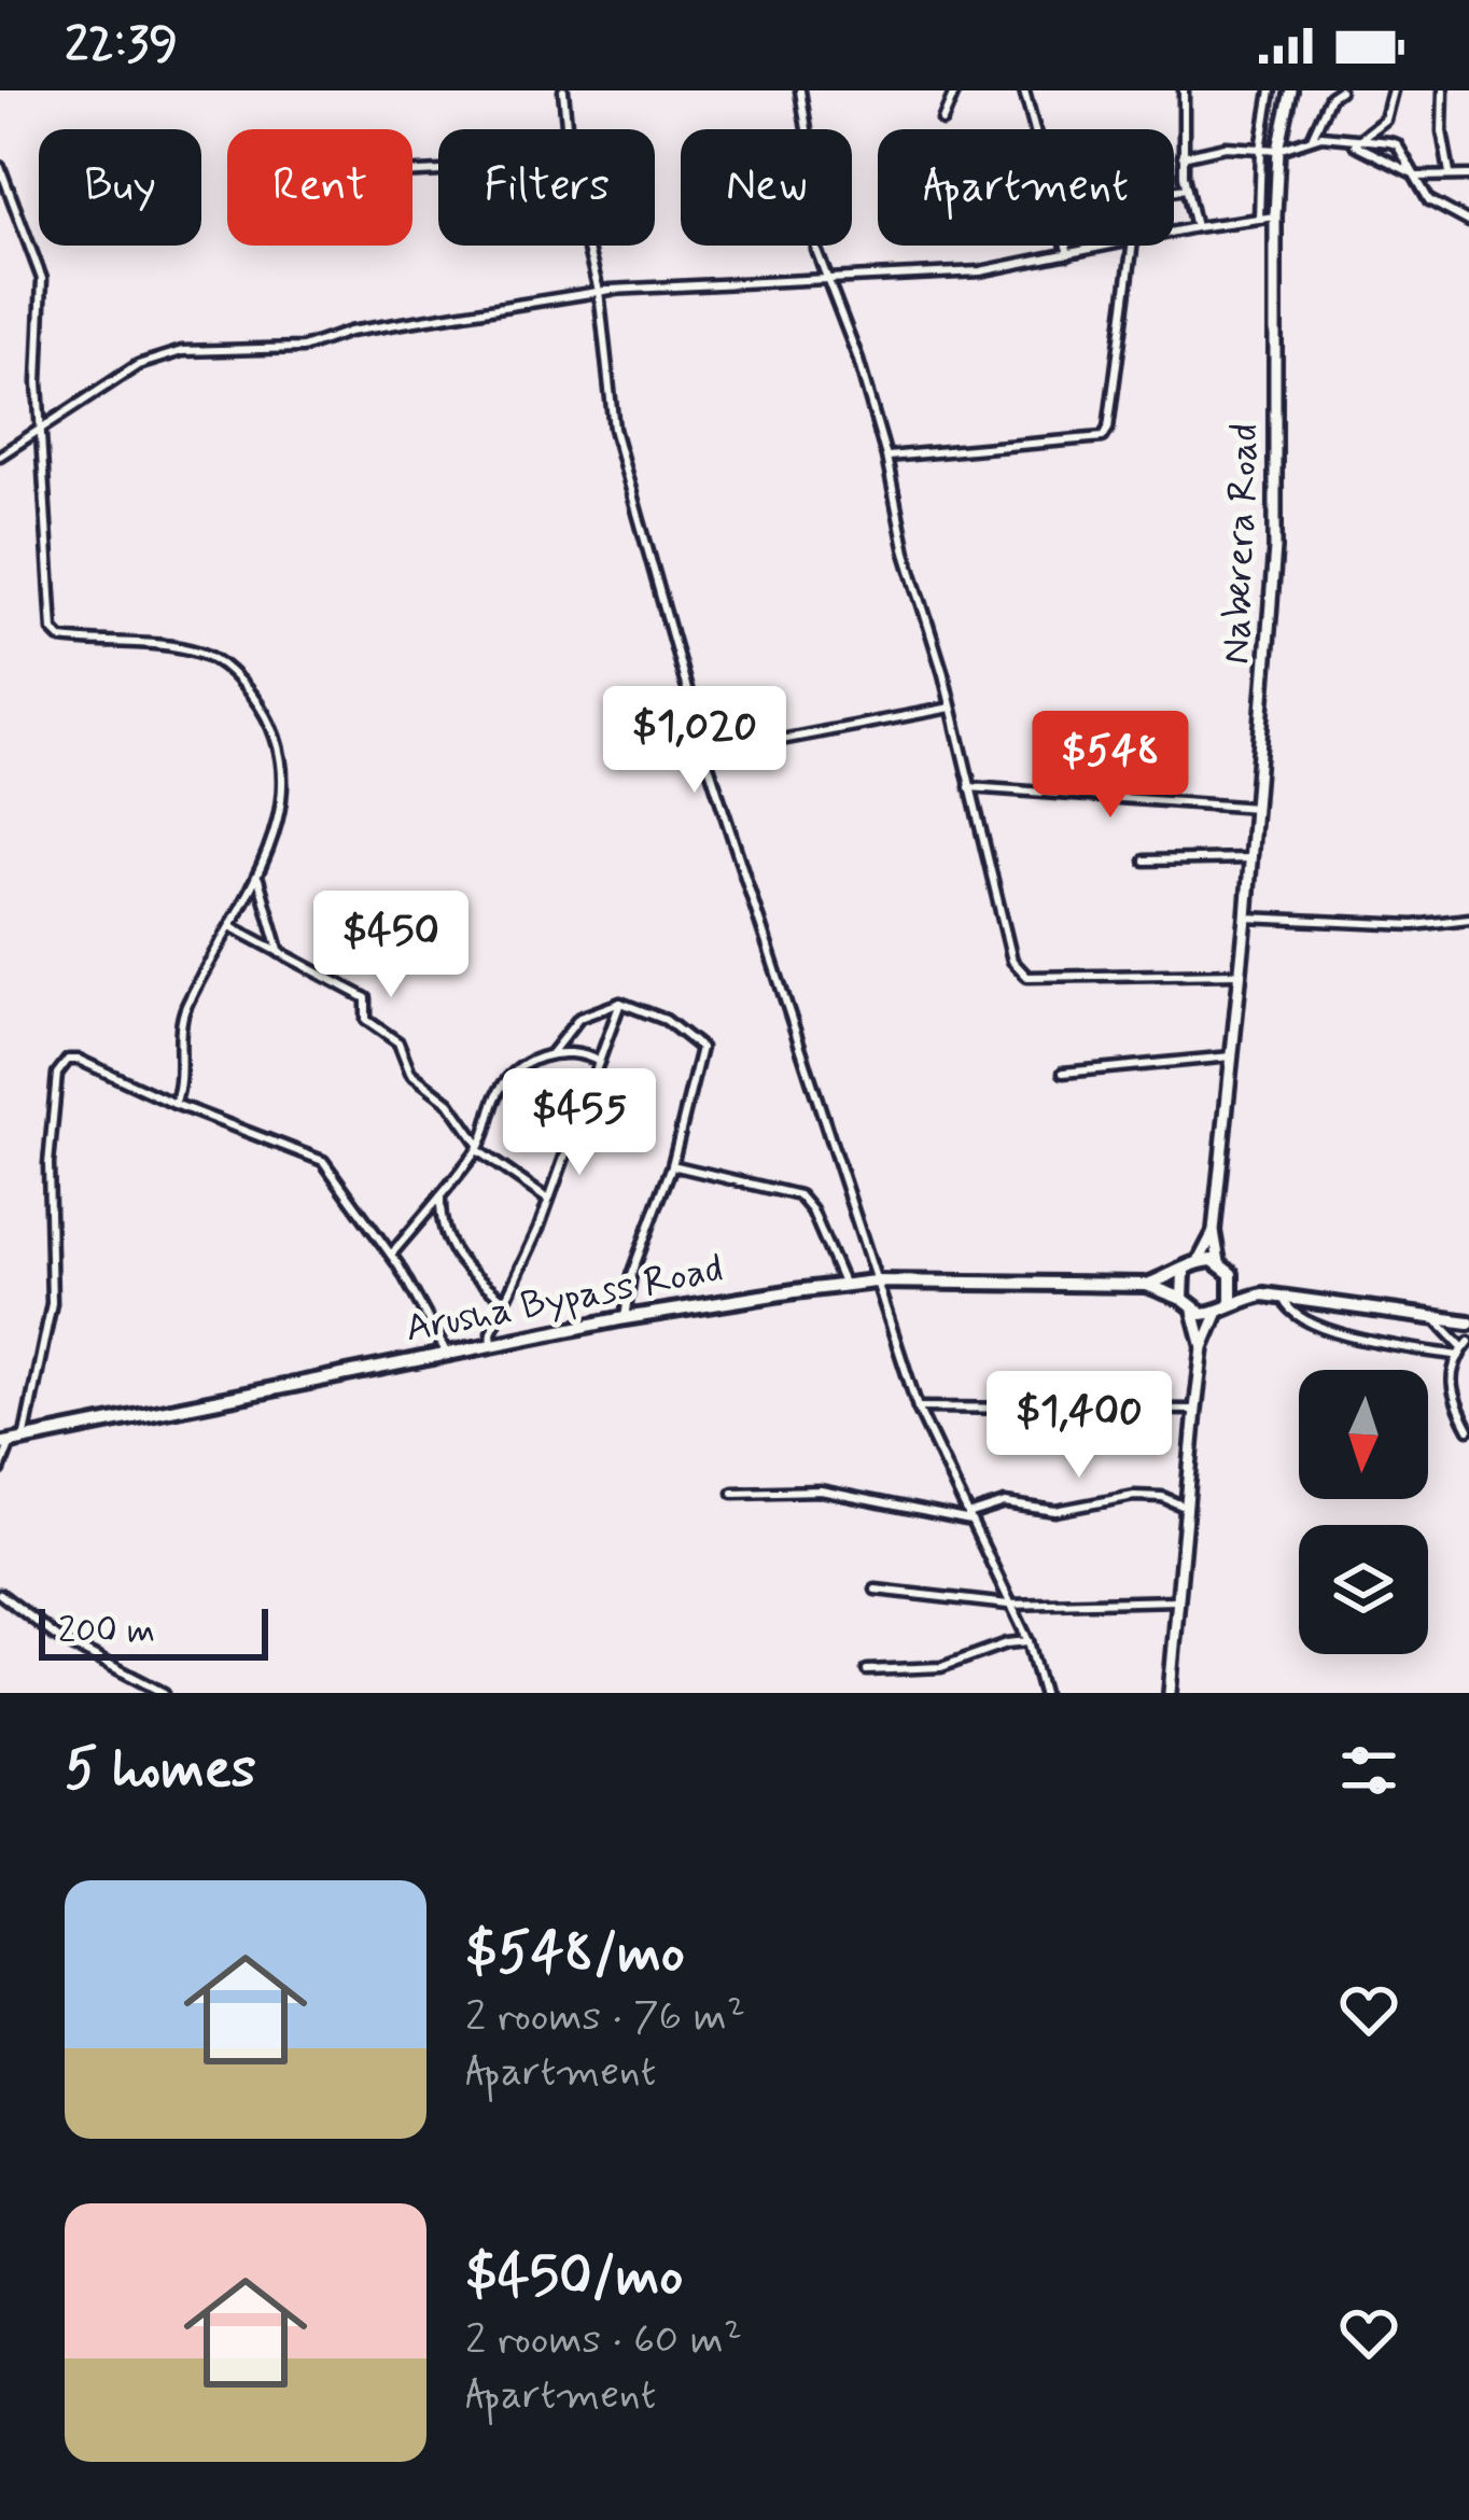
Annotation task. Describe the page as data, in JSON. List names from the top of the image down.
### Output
{
  "streets": {
    "main road": ["Arusha Bypass Road"],
    "street": ["Naberera Road"]
  },
  "crossings": [
    ["Naberera Road", "Arusha Bypass Road"]
  ],
  "scale_bar": "200 m",
  "north": "bottom",
  "page": {
    "status": "22:39",
    "chip": [
      "Buy",
      "Rent",
      "Filters",
      "New",
      "Apartment"
    ],
    "price": [
      "$1,020",
      "$548",
      "$450",
      "$455",
      "$1,400"
    ],
    "scale": "200 m",
    "heading": "5 homes",
    "list": [
      {
        "name": "$548/mo",
        "note": "2 rooms · 76 m² · Apartment"
      },
      {
        "name": "$450/mo",
        "note": "2 rooms · 60 m² · Apartment"
      }
    ]
  }
}
